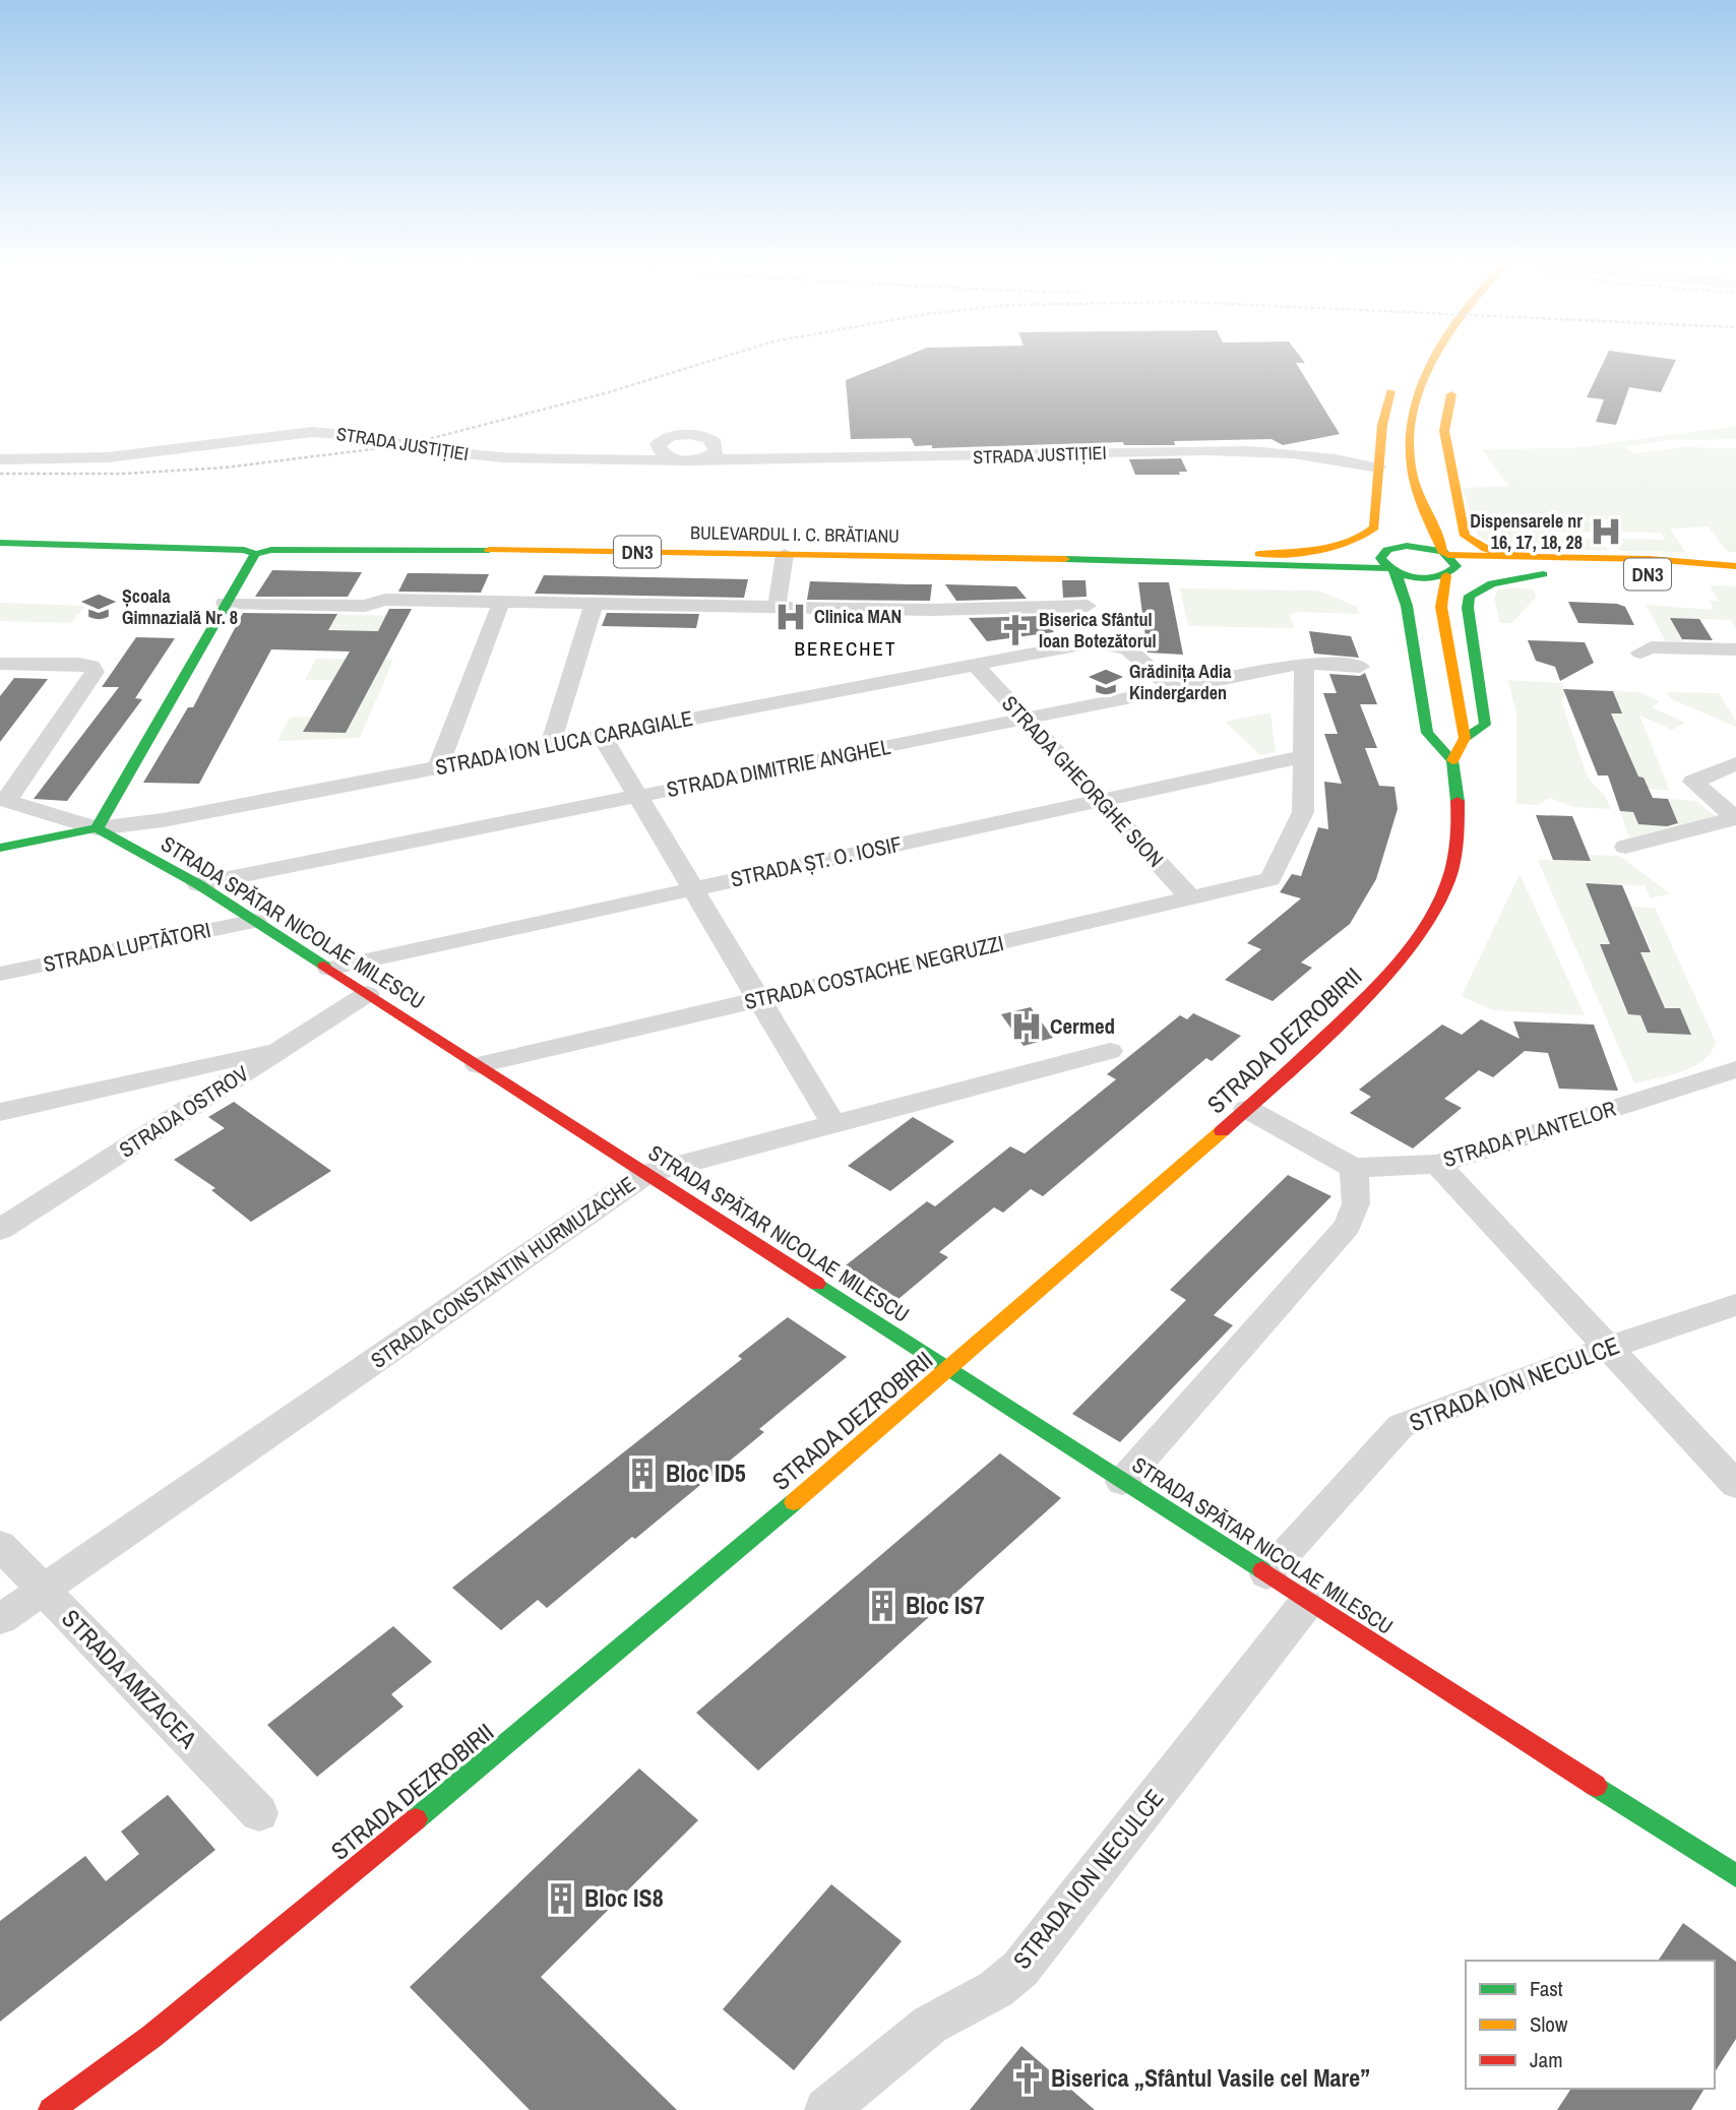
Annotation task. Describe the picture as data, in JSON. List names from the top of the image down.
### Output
{
  "streets": {
    "main road": [
      "BULEVARDUL I. C. BRĂTIANU",
      "DN3",
      "STRADA ION LUCA CARAGIALE",
      "STRADA SPĂTAR NICOLAE MILESCU",
      "STRADA DEZROBIRII"
    ],
    "street": [
      "STRADA JUSTIȚIEI",
      "STRADA DIMITRIE ANGHEL",
      "STRADA GHEORGHE SION",
      "STRADA ȘT. O. IOSIF",
      "STRADA LUPTĂTORI",
      "STRADA COSTACHE NEGRUZZI",
      "STRADA OSTROV",
      "STRADA PLANTELOR",
      "STRADA CONSTANTIN HURMUZACHE",
      "STRADA ION NECULCE",
      "STRADA AMZACEA"
    ]
  },
  "crossings": [
    ["BULEVARDUL I. C. BRĂTIANU", "DN3"],
    ["STRADA ION LUCA CARAGIALE", "STRADA DIMITRIE ANGHEL"],
    ["STRADA ION LUCA CARAGIALE", "STRADA GHEORGHE SION"],
    ["STRADA ION LUCA CARAGIALE", "STRADA SPĂTAR NICOLAE MILESCU"],
    ["STRADA DIMITRIE ANGHEL", "STRADA GHEORGHE SION"],
    ["STRADA DIMITRIE ANGHEL", "STRADA SPĂTAR NICOLAE MILESCU"],
    ["STRADA GHEORGHE SION", "STRADA ȘT. O. IOSIF"],
    ["STRADA GHEORGHE SION", "STRADA COSTACHE NEGRUZZI"],
    ["STRADA ȘT. O. IOSIF", "STRADA SPĂTAR NICOLAE MILESCU"],
    ["STRADA ȘT. O. IOSIF", "STRADA COSTACHE NEGRUZZI"],
    ["STRADA SPĂTAR NICOLAE MILESCU", "STRADA LUPTĂTORI"],
    ["STRADA SPĂTAR NICOLAE MILESCU", "STRADA COSTACHE NEGRUZZI"],
    ["STRADA SPĂTAR NICOLAE MILESCU", "STRADA DEZROBIRII"],
    ["STRADA SPĂTAR NICOLAE MILESCU", "STRADA OSTROV"],
    ["STRADA SPĂTAR NICOLAE MILESCU", "STRADA CONSTANTIN HURMUZACHE"],
    ["STRADA SPĂTAR NICOLAE MILESCU", "STRADA ION NECULCE"],
    ["STRADA CONSTANTIN HURMUZACHE", "STRADA AMZACEA"]
  ],
  "districts": ["BERECHET"],
  "places": {
    "hospital": ["Dispensarele nr 16, 17, 18, 28", "Clinica MAN", "Cermed"],
    "school or university": ["Școala Gimnazială Nr. 8", "Grădinița Adia Kindergarden"],
    "church": ["Biserica Sfântul Ioan Botezătorul", "Biserica „Sfântul Vasile cel Mare”"],
    "building": ["Bloc ID5", "Bloc IS7", "Bloc IS8"]
  },
  "legend": ["Fast", "Slow", "Jam"]
}
